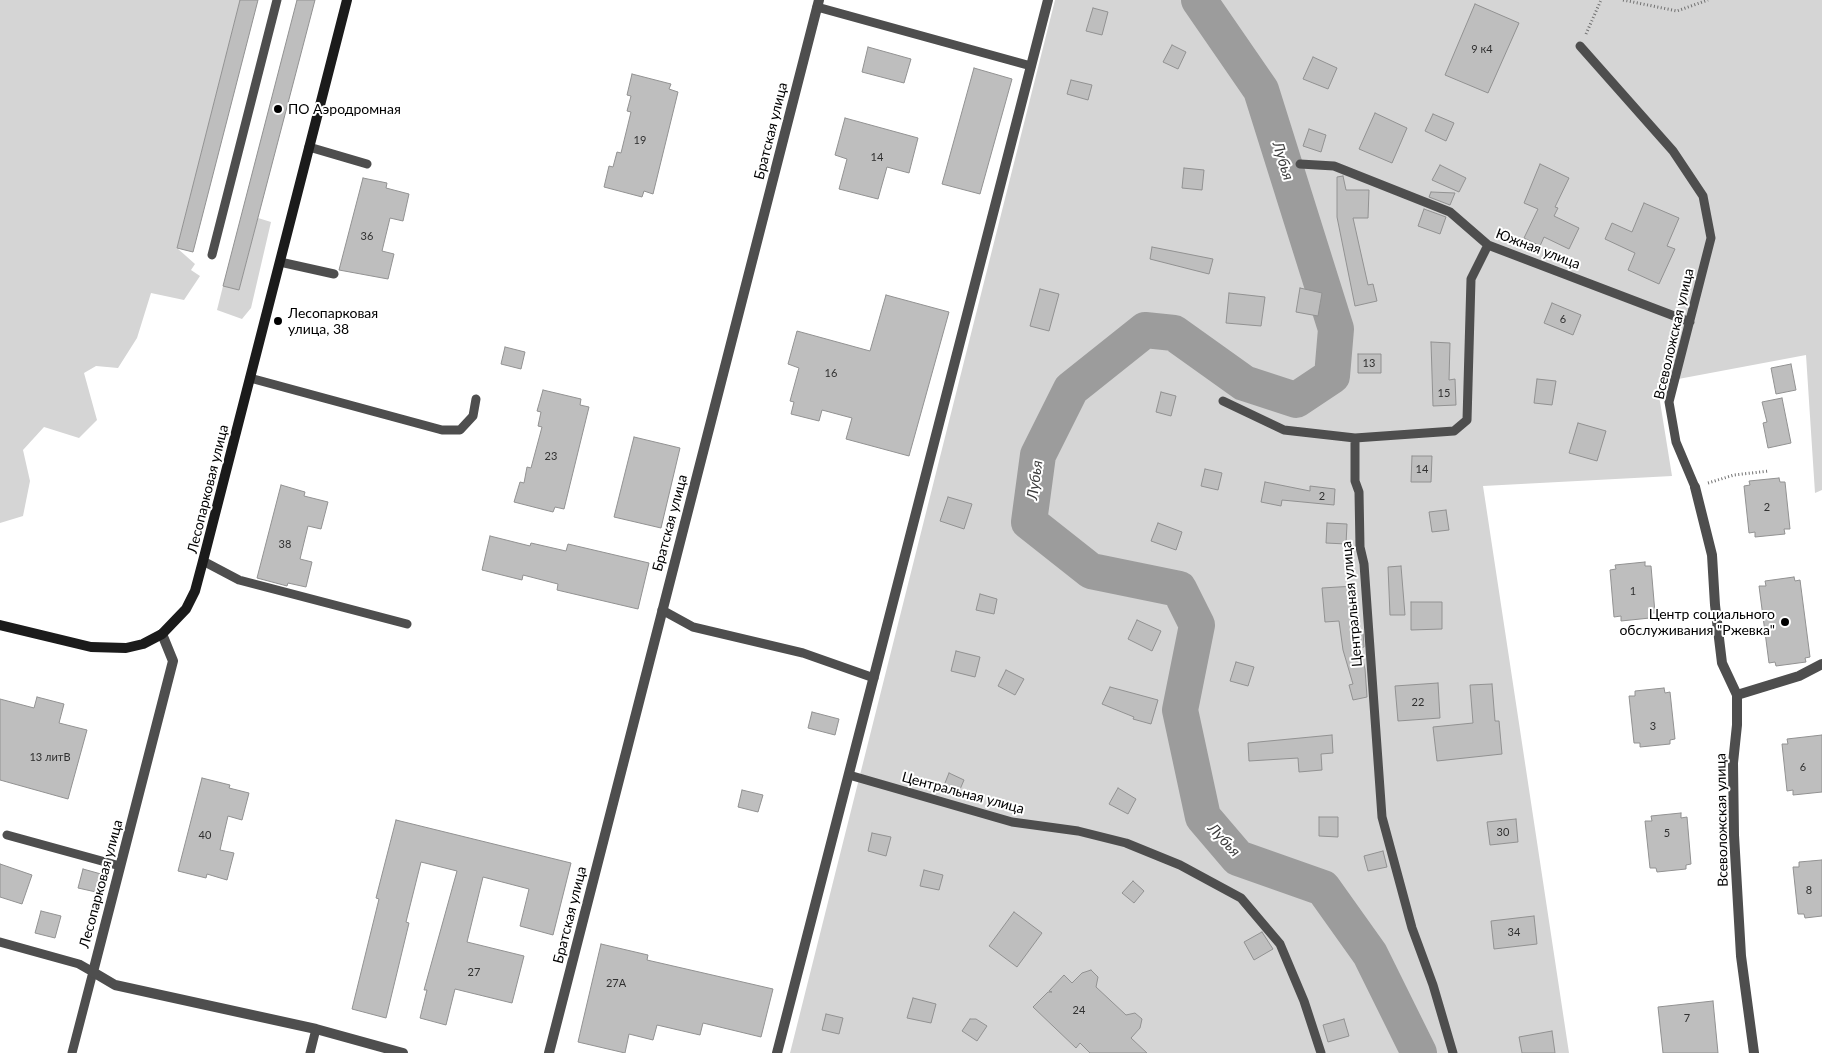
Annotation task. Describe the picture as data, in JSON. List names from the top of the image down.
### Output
{
  "streets": {
    "street": ["Братская улица", "Всеволожская улица", "Лесопарковая улица"],
    "lane": ["Южная улица", "Центральная улица"]
  },
  "crossings": [
    ["Южная улица", "Всеволожская улица"]
  ],
  "water": ["Лубья"],
  "places": ["ПО Аэродромная", "Лесопарковая улица, 38", "Центр социального обслуживания \"Ржевка\""],
  "house_numbers": [
    "9 к4",
    "19",
    "14",
    "36",
    "6",
    "13",
    "16",
    "15",
    "23",
    "14",
    "2",
    "2",
    "38",
    "1",
    "22",
    "3",
    "13 литВ",
    "6",
    "30",
    "5",
    "40",
    "8",
    "34",
    "27",
    "27А",
    "24",
    "7"
  ]
}
